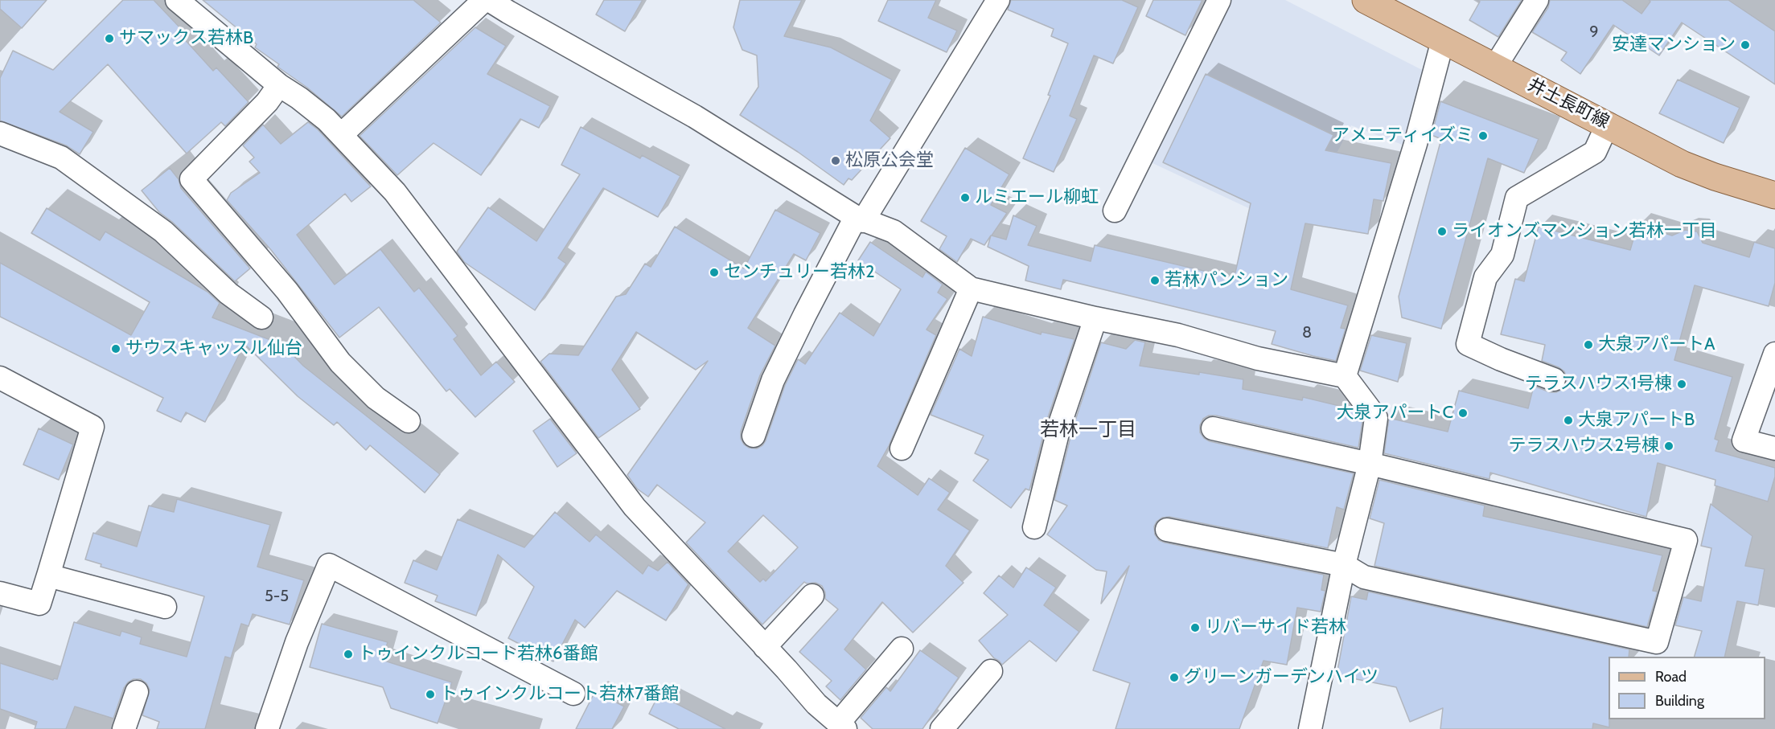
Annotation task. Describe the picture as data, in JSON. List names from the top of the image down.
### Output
{
  "streets": {
    "main road": ["井土長町線"]
  },
  "districts": ["若林一丁目"],
  "places": [
    "サマックス若林B",
    "安達マンション",
    "アメニティイズミ",
    "松原公会堂",
    "ルミエール柳虹",
    "ライオンズマンション若林一丁目",
    "センチュリー若林2",
    "若林パンション",
    "大泉アパートA",
    "サウスキャッスル仙台",
    "テラスハウス1号棟",
    "大泉アパートC",
    "大泉アパートB",
    "テラスハウス2号棟",
    "リバーサイド若林",
    "トゥインクルコート若林6番館",
    "グリーンガーデンハイツ",
    "トゥインクルコート若林7番館"
  ],
  "house_numbers": ["9", "8", "5-5"],
  "legend": ["Road", "Building"]
}
